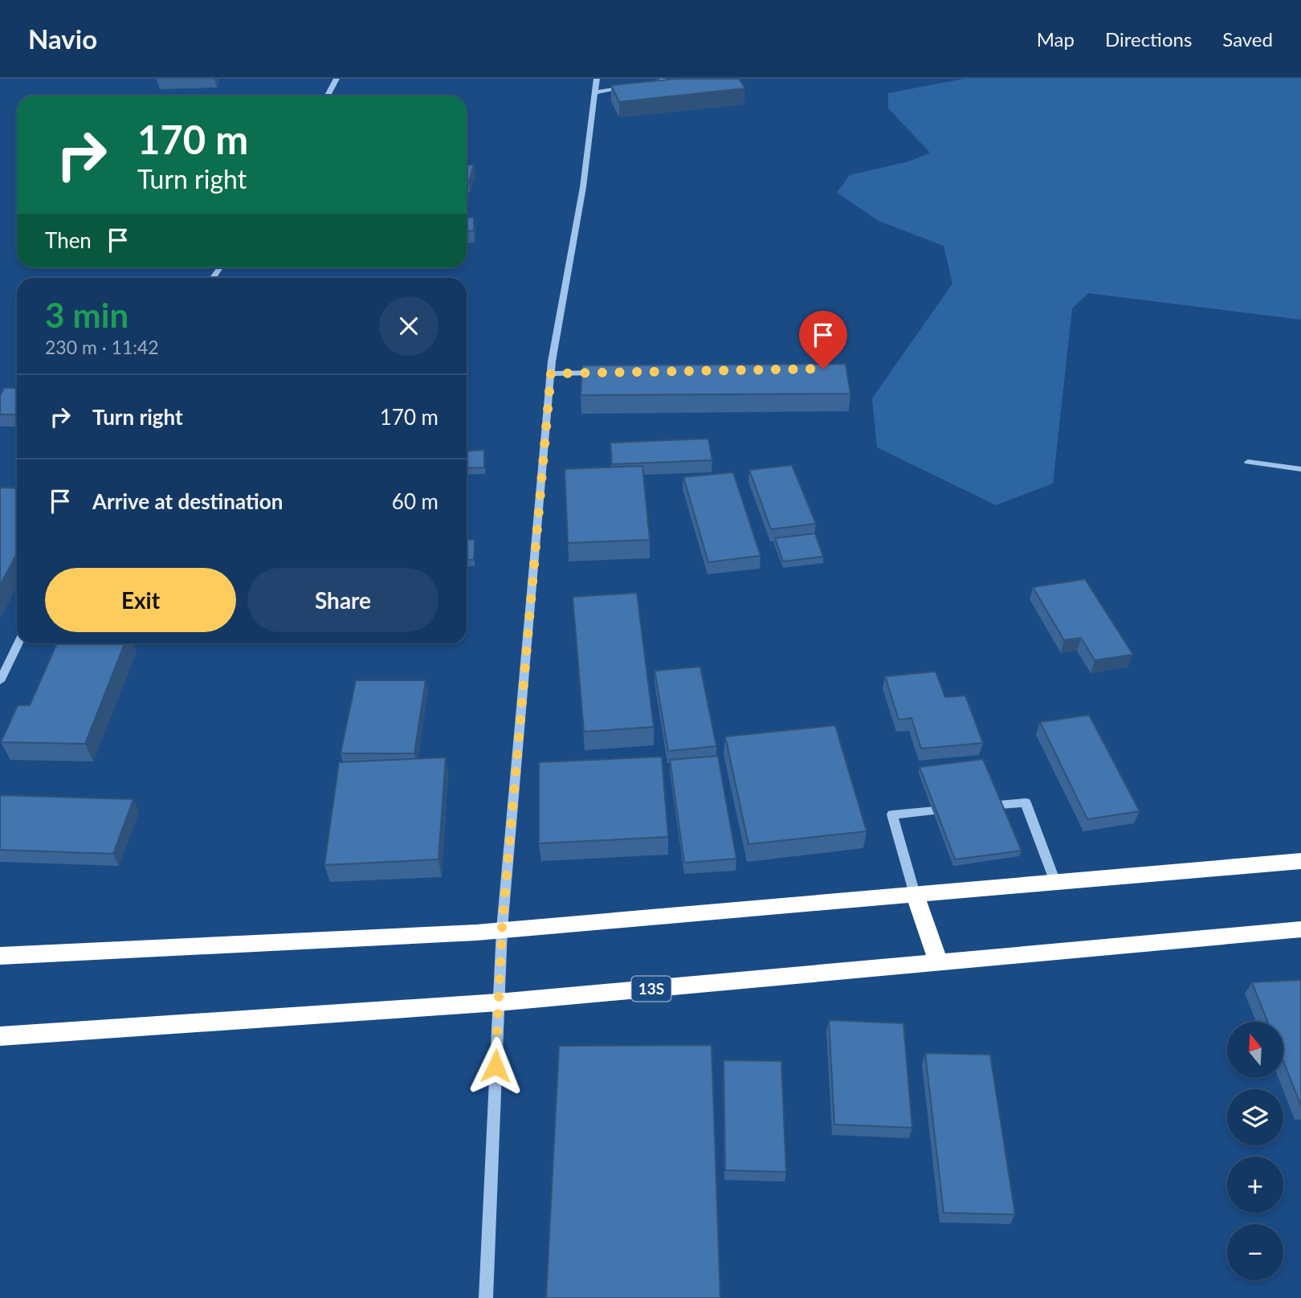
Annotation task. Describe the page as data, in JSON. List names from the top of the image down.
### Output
{
  "streets": {
    "highway": ["13S"]
  },
  "north": "top",
  "page": {
    "header": "Navio",
    "nav": ["Map", "Directions", "Saved"],
    "turn": ["170 m", "Turn right"],
    "then": "Then",
    "heading": ["3 min", "230 m · 11:42"],
    "list": [
      {
        "name": "Turn right",
        "value": "170 m"
      },
      {
        "name": "Arrive at destination",
        "value": "60 m"
      }
    ],
    "buttons": ["Exit", "Share"],
    "map_buttons": ["+", "−"]
  }
}
